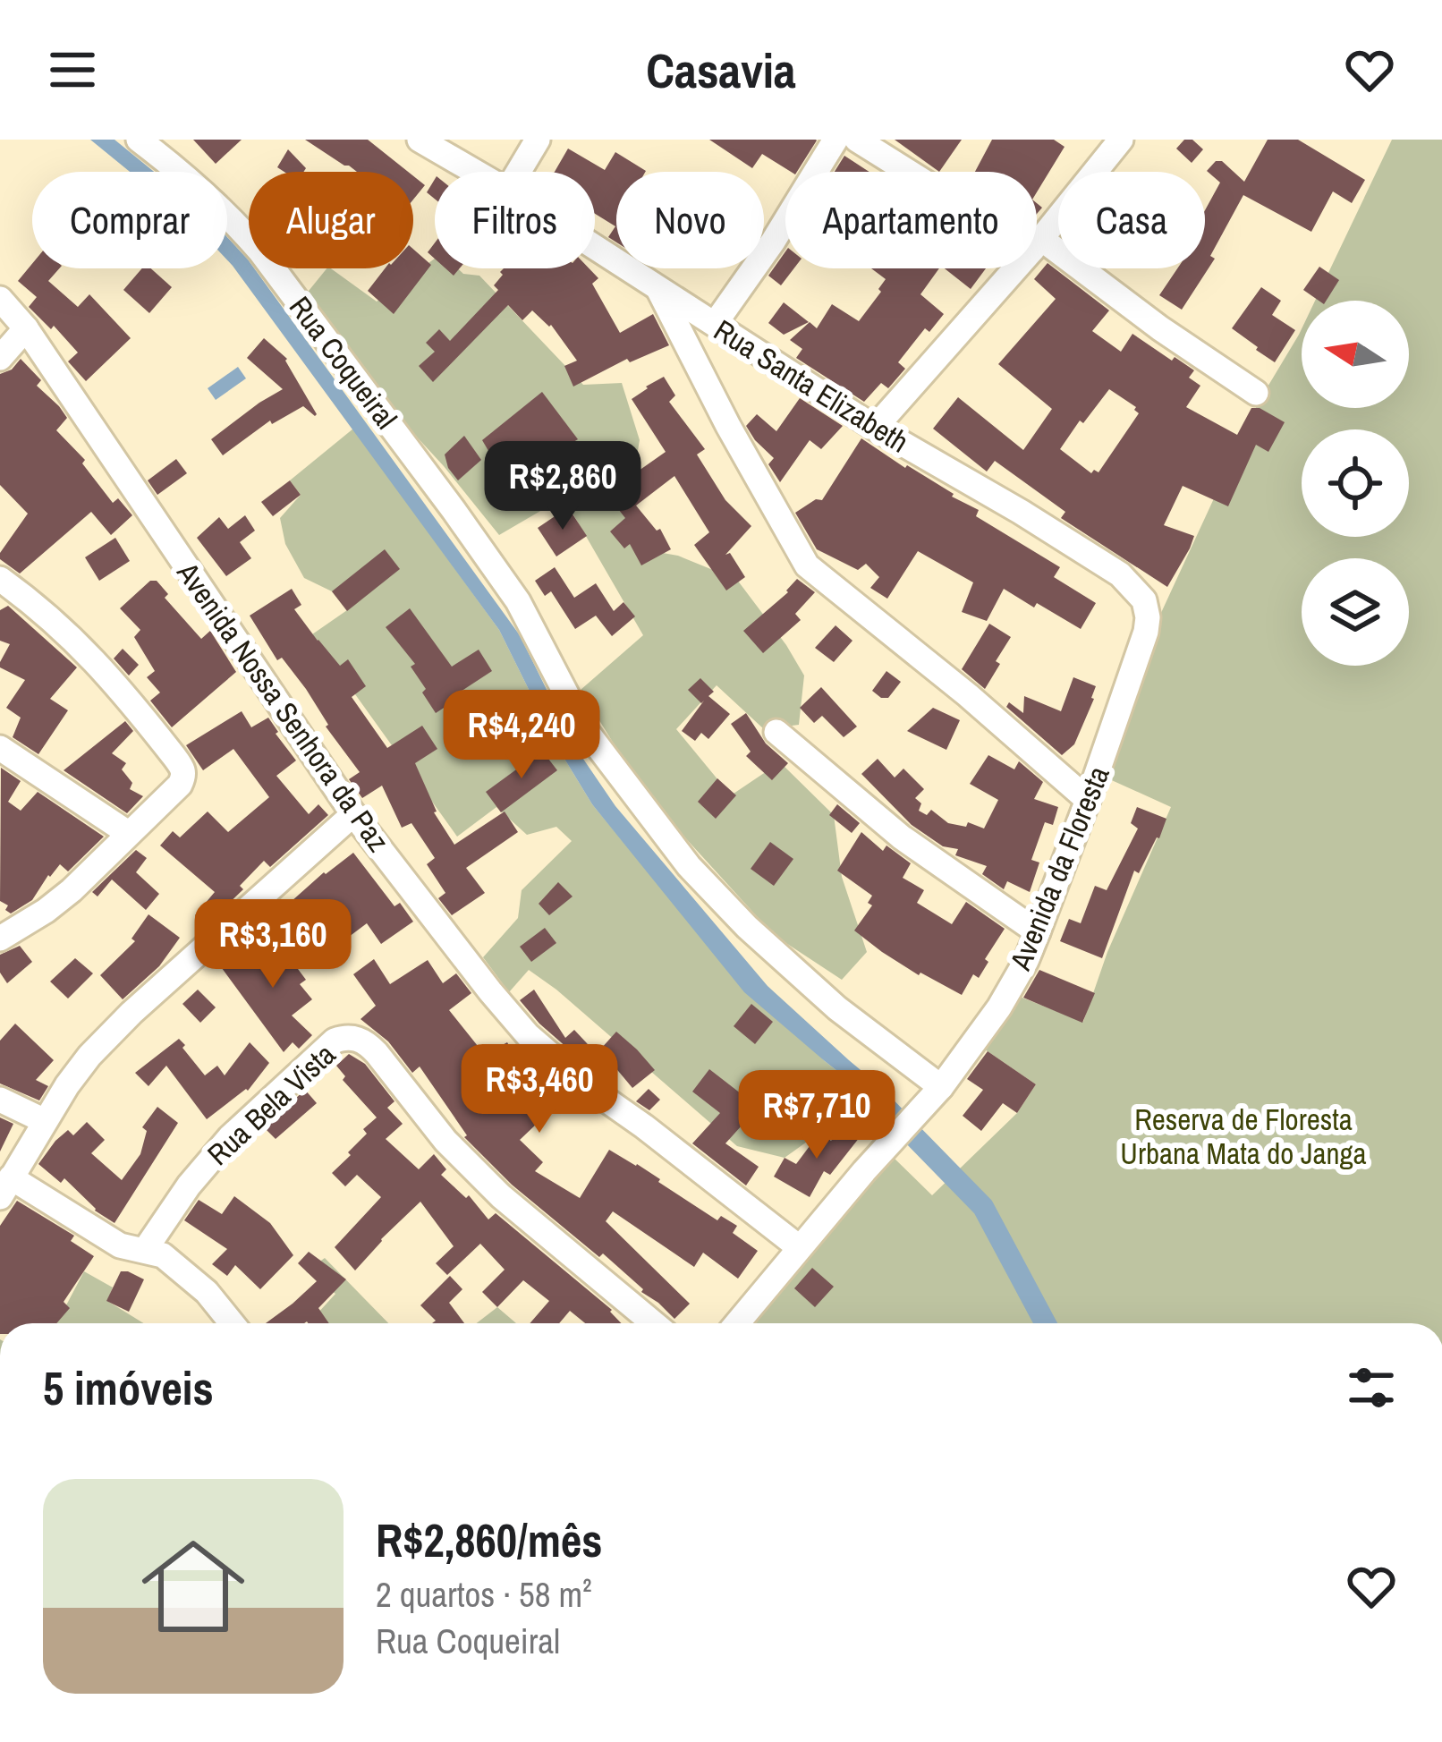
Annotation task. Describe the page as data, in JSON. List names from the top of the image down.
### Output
{
  "streets": {
    "street": [
      "Rua Coqueiral",
      "Rua Santa Elizabeth",
      "Avenida Nossa Senhora da Paz",
      "Avenida da Floresta",
      "Rua Bela Vista"
    ]
  },
  "crossings": [
    ["Rua Coqueiral", "Avenida da Floresta"],
    ["Rua Santa Elizabeth", "Avenida da Floresta"],
    ["Avenida Nossa Senhora da Paz", "Avenida da Floresta"]
  ],
  "parks": ["Reserva de Floresta Urbana Mata do Janga"],
  "north": "left",
  "page": {
    "header": "Casavia",
    "chip": [
      "Comprar",
      "Alugar",
      "Filtros",
      "Novo",
      "Apartamento",
      "Casa"
    ],
    "price": [
      "R$2,860",
      "R$4,240",
      "R$3,160",
      "R$3,460",
      "R$7,710"
    ],
    "heading": "5 imóveis",
    "list": [
      {
        "name": "R$2,860/mês",
        "note": "2 quartos · 58 m² · Rua Coqueiral"
      }
    ]
  }
}
